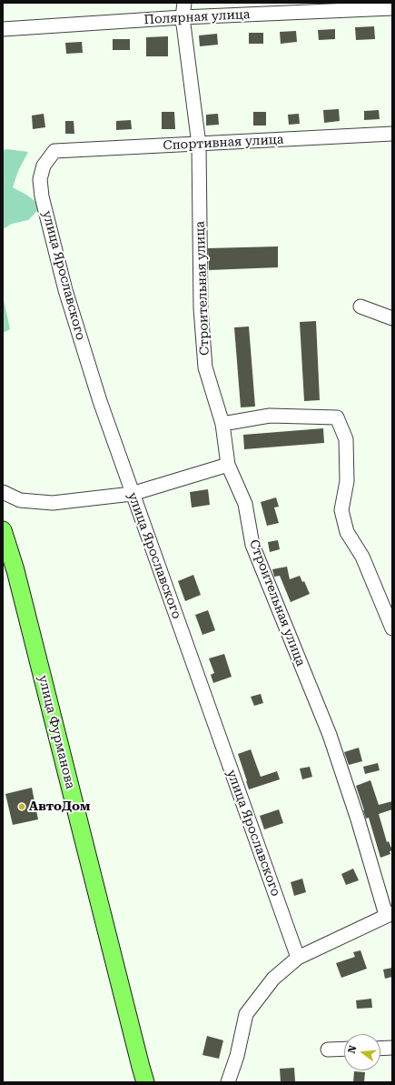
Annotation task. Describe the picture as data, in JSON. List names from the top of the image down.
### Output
{
  "streets": {
    "main road": ["улица Фурманова"],
    "street": [
      "Полярная улица",
      "Спортивная улица",
      "улица Ярославского",
      "Строительная улица"
    ]
  },
  "crossings": [
    ["Полярная улица", "Строительная улица"],
    ["Спортивная улица", "улица Ярославского"],
    ["Спортивная улица", "Строительная улица"]
  ],
  "places": ["АвтоДом"],
  "north": "left"
}
